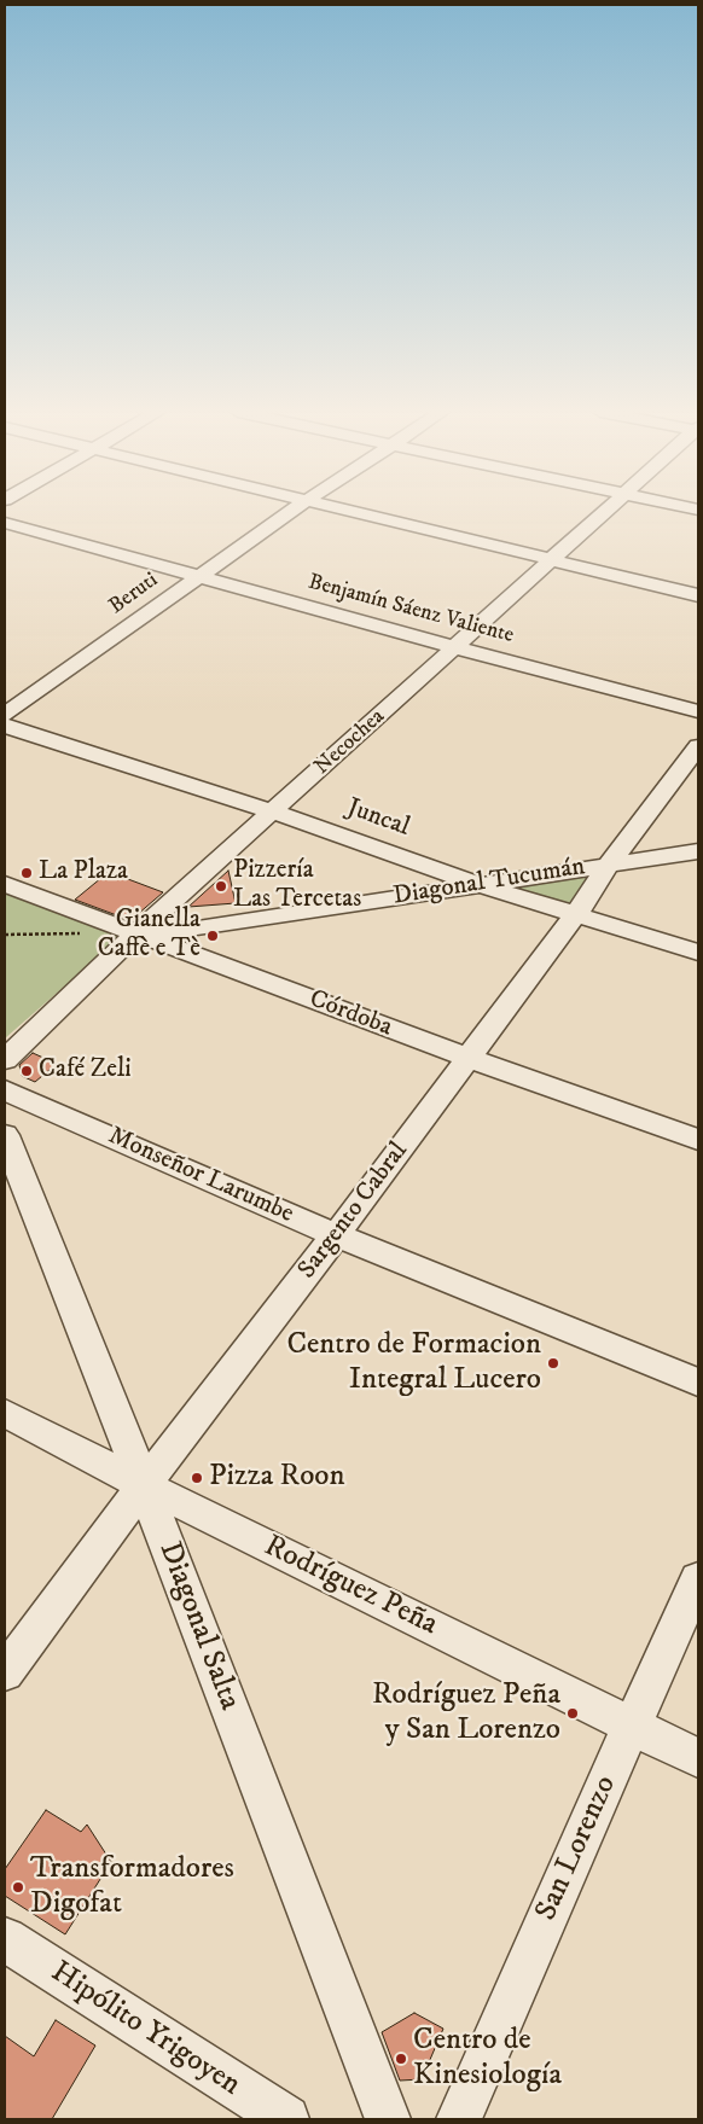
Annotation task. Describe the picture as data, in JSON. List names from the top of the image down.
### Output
{
  "streets": {
    "street": [
      "Beruti",
      "Benjamín Sáenz Valiente",
      "Necochea",
      "Juncal",
      "Diagonal Tucumán",
      "Córdoba",
      "Monseñor Larumbe",
      "Sargento Cabral",
      "Rodríguez Peña",
      "Diagonal Salta",
      "San Lorenzo",
      "Hipólito Yrigoyen"
    ]
  },
  "crossings": [
    ["Beruti", "Benjamín Sáenz Valiente"],
    ["Benjamín Sáenz Valiente", "Necochea"],
    ["Necochea", "Juncal"],
    ["Necochea", "Diagonal Tucumán"],
    ["Necochea", "Córdoba"],
    ["Juncal", "Diagonal Tucumán"],
    ["Juncal", "Sargento Cabral"],
    ["Diagonal Tucumán", "Córdoba"],
    ["Diagonal Tucumán", "Sargento Cabral"],
    ["Córdoba", "Sargento Cabral"],
    ["Monseñor Larumbe", "Sargento Cabral"],
    ["Sargento Cabral", "Rodríguez Peña"],
    ["Sargento Cabral", "Diagonal Salta"],
    ["Rodríguez Peña", "Diagonal Salta"],
    ["Rodríguez Peña", "San Lorenzo"]
  ],
  "places": [
    "La Plaza",
    "Pizzería Las Tercetas",
    "Gianella Caffè e Tè",
    "Café Zeli",
    "Centro de Formacion Integral Lucero",
    "Pizza Roon",
    "Rodríguez Peña y San Lorenzo",
    "Transformadores Digofat",
    "Centro de Kinesiología"
  ]
}
